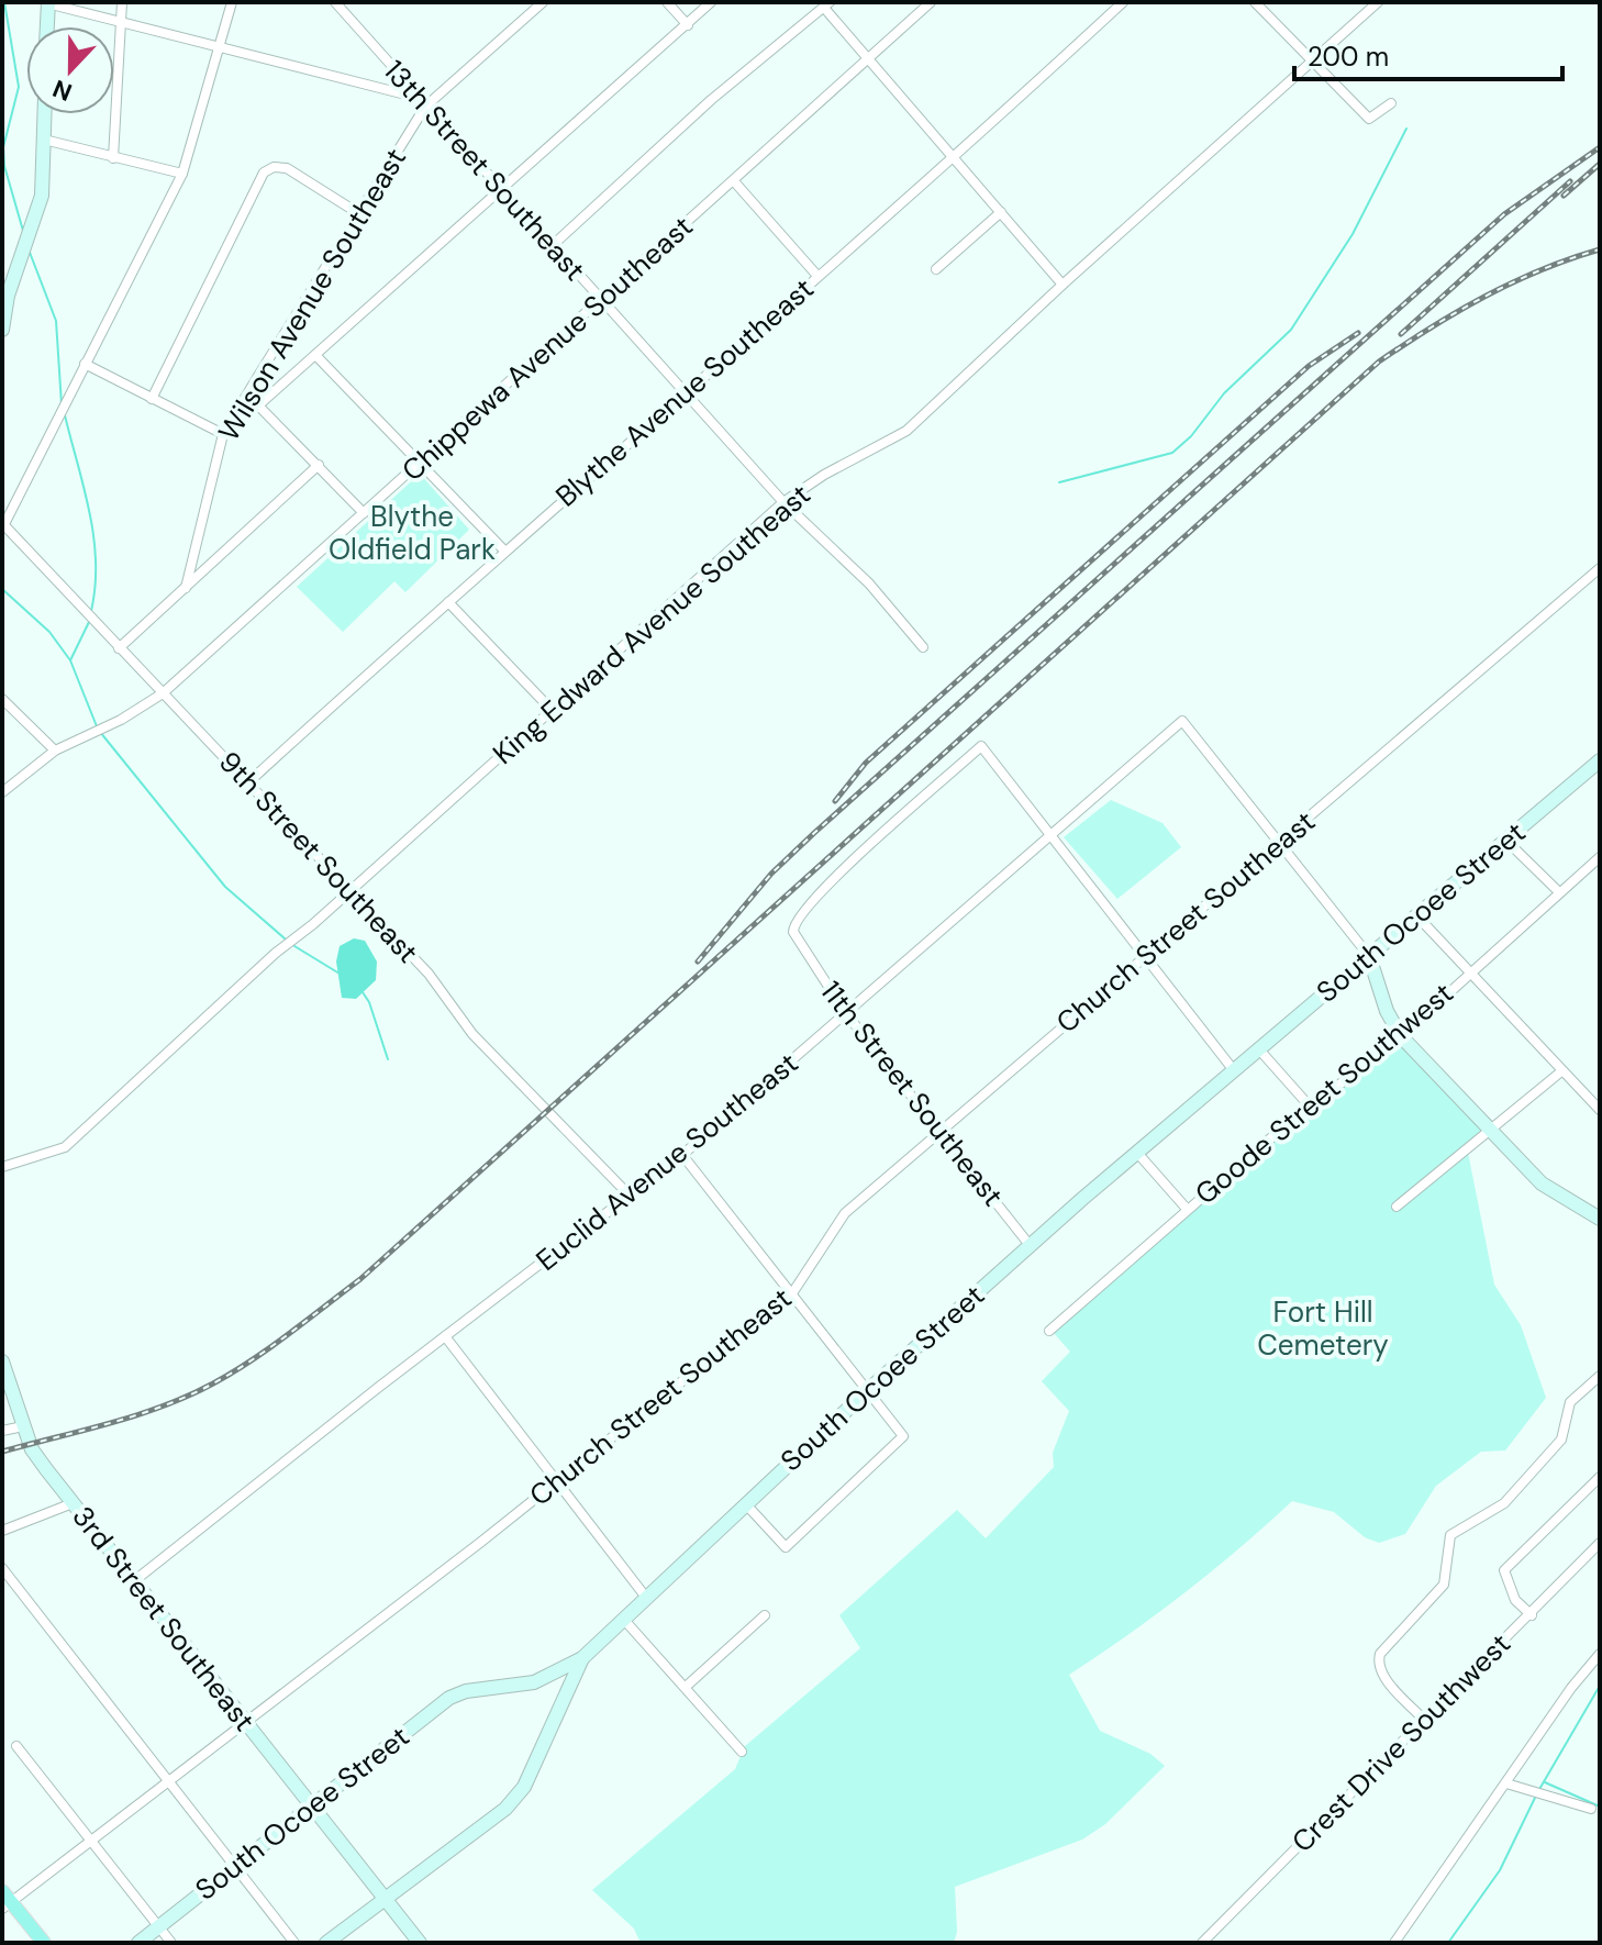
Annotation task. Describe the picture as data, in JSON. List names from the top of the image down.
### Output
{
  "streets": {
    "street": [
      "13th Street Southeast",
      "Wilson Avenue Southeast",
      "Chippewa Avenue Southeast",
      "Blythe Avenue Southeast",
      "King Edward Avenue Southeast",
      "9th Street Southeast",
      "South Ocoee Street",
      "Church Street Southeast",
      "11th Street Southeast",
      "Goode Street Southwest",
      "Euclid Avenue Southeast",
      "3rd Street Southeast",
      "Crest Drive Southwest"
    ]
  },
  "crossings": [
    ["13th Street Southeast", "Wilson Avenue Southeast"],
    ["13th Street Southeast", "Chippewa Avenue Southeast"],
    ["13th Street Southeast", "Blythe Avenue Southeast"],
    ["13th Street Southeast", "King Edward Avenue Southeast"],
    ["Chippewa Avenue Southeast", "9th Street Southeast"],
    ["Blythe Avenue Southeast", "9th Street Southeast"],
    ["King Edward Avenue Southeast", "9th Street Southeast"],
    ["9th Street Southeast", "Euclid Avenue Southeast"],
    ["South Ocoee Street", "11th Street Southeast"],
    ["South Ocoee Street", "3rd Street Southeast"],
    ["Church Street Southeast", "11th Street Southeast"],
    ["Church Street Southeast", "Euclid Avenue Southeast"],
    ["Church Street Southeast", "3rd Street Southeast"],
    ["11th Street Southeast", "Euclid Avenue Southeast"],
    ["Euclid Avenue Southeast", "3rd Street Southeast"]
  ],
  "parks": ["Blythe Oldfield Park", "Fort Hill Cemetery"],
  "scale_bar": "200 m",
  "north": "bottom"
}
